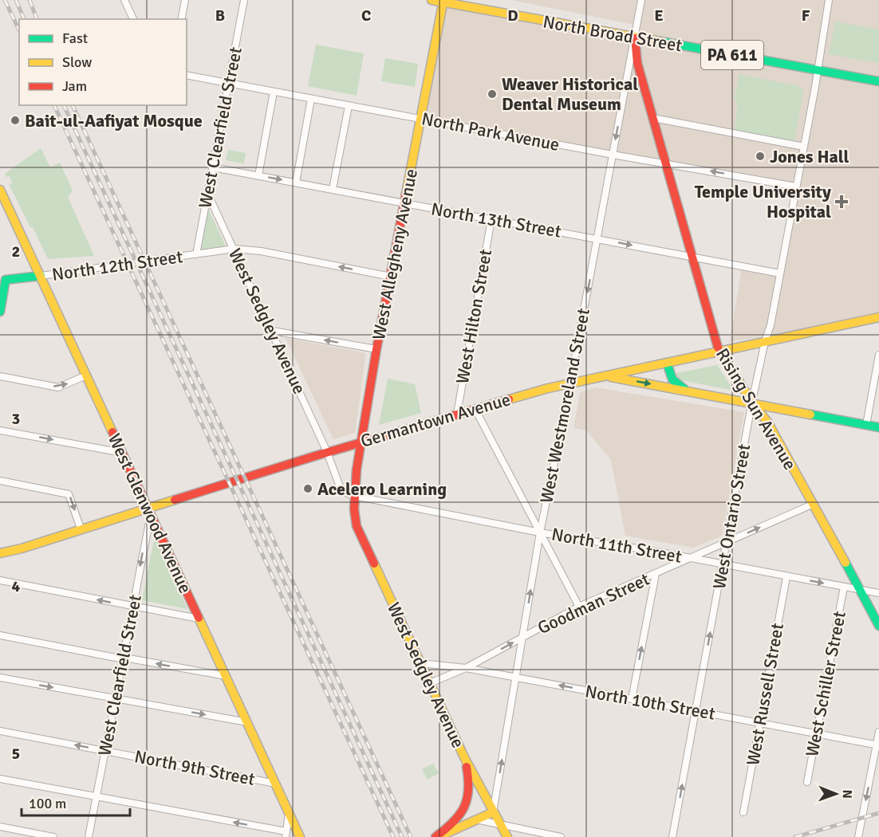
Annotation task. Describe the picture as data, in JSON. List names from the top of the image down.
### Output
{
  "streets": {
    "main road": [
      "North Broad Street",
      "PA 611",
      "West Allegheny Avenue",
      "North 12th Street",
      "West Sedgley Avenue",
      "Rising Sun Avenue",
      "Germantown Avenue",
      "West Glenwood Avenue"
    ],
    "street": [
      "West Clearfield Street",
      "North Park Avenue",
      "North 13th Street",
      "West Hilton Street",
      "West Westmoreland Street",
      "West Ontario Street",
      "North 11th Street",
      "Goodman Street",
      "West Schiller Street",
      "West Russell Street",
      "North 10th Street",
      "North 9th Street"
    ]
  },
  "crossings": [
    ["North Broad Street", "West Allegheny Avenue"],
    ["North Broad Street", "West Westmoreland Street"],
    ["North Broad Street", "Rising Sun Avenue"],
    ["North Broad Street", "West Ontario Street"],
    ["West Clearfield Street", "North Park Avenue"],
    ["West Clearfield Street", "North 13th Street"],
    ["West Clearfield Street", "North 12th Street"],
    ["West Clearfield Street", "West Sedgley Avenue"],
    ["West Clearfield Street", "Germantown Avenue"],
    ["West Clearfield Street", "West Glenwood Avenue"],
    ["West Clearfield Street", "North 9th Street"],
    ["North Park Avenue", "West Allegheny Avenue"],
    ["North Park Avenue", "West Westmoreland Street"],
    ["North Park Avenue", "Rising Sun Avenue"],
    ["North Park Avenue", "West Ontario Street"],
    ["North 13th Street", "West Allegheny Avenue"],
    ["North 13th Street", "West Hilton Street"],
    ["North 13th Street", "West Westmoreland Street"],
    ["North 13th Street", "Rising Sun Avenue"],
    ["North 13th Street", "West Ontario Street"],
    ["West Allegheny Avenue", "North 12th Street"],
    ["West Allegheny Avenue", "West Sedgley Avenue"],
    ["West Allegheny Avenue", "Germantown Avenue"],
    ["West Allegheny Avenue", "North 11th Street"],
    ["North 12th Street", "West Sedgley Avenue"],
    ["North 12th Street", "West Glenwood Avenue"],
    ["West Hilton Street", "Germantown Avenue"],
    ["West Sedgley Avenue", "West Westmoreland Street"],
    ["West Sedgley Avenue", "Germantown Avenue"],
    ["West Sedgley Avenue", "North 11th Street"],
    ["West Sedgley Avenue", "Goodman Street"],
    ["West Sedgley Avenue", "North 10th Street"],
    ["West Westmoreland Street", "Rising Sun Avenue"],
    ["West Westmoreland Street", "Germantown Avenue"],
    ["West Westmoreland Street", "North 11th Street"],
    ["West Westmoreland Street", "Goodman Street"],
    ["West Westmoreland Street", "North 10th Street"],
    ["Rising Sun Avenue", "Germantown Avenue"],
    ["Rising Sun Avenue", "West Ontario Street"],
    ["Rising Sun Avenue", "North 11th Street"],
    ["Rising Sun Avenue", "Goodman Street"],
    ["Germantown Avenue", "West Glenwood Avenue"],
    ["Germantown Avenue", "West Ontario Street"],
    ["West Glenwood Avenue", "North 9th Street"],
    ["West Ontario Street", "North 11th Street"],
    ["West Ontario Street", "Goodman Street"],
    ["West Ontario Street", "North 10th Street"],
    ["North 11th Street", "Goodman Street"],
    ["North 11th Street", "West Schiller Street"],
    ["North 11th Street", "West Russell Street"],
    ["Goodman Street", "North 10th Street"],
    ["West Schiller Street", "North 10th Street"],
    ["West Russell Street", "North 10th Street"]
  ],
  "one_way": ["North 12th Street", "Goodman Street"],
  "places": {
    "other": [
      "Weaver Historical Dental Museum",
      "Bait-ul-Aafiyat Mosque",
      "Jones Hall",
      "Acelero Learning"
    ],
    "health": ["Temple University Hospital"]
  },
  "legend": ["Fast", "Slow", "Jam"],
  "scale_bar": "100 m",
  "north": "right",
  "grid": {
    "columns": [
      "B",
      "C",
      "D",
      "E",
      "F"
    ],
    "rows": [
      "2",
      "3",
      "4",
      "5"
    ]
  }
}
